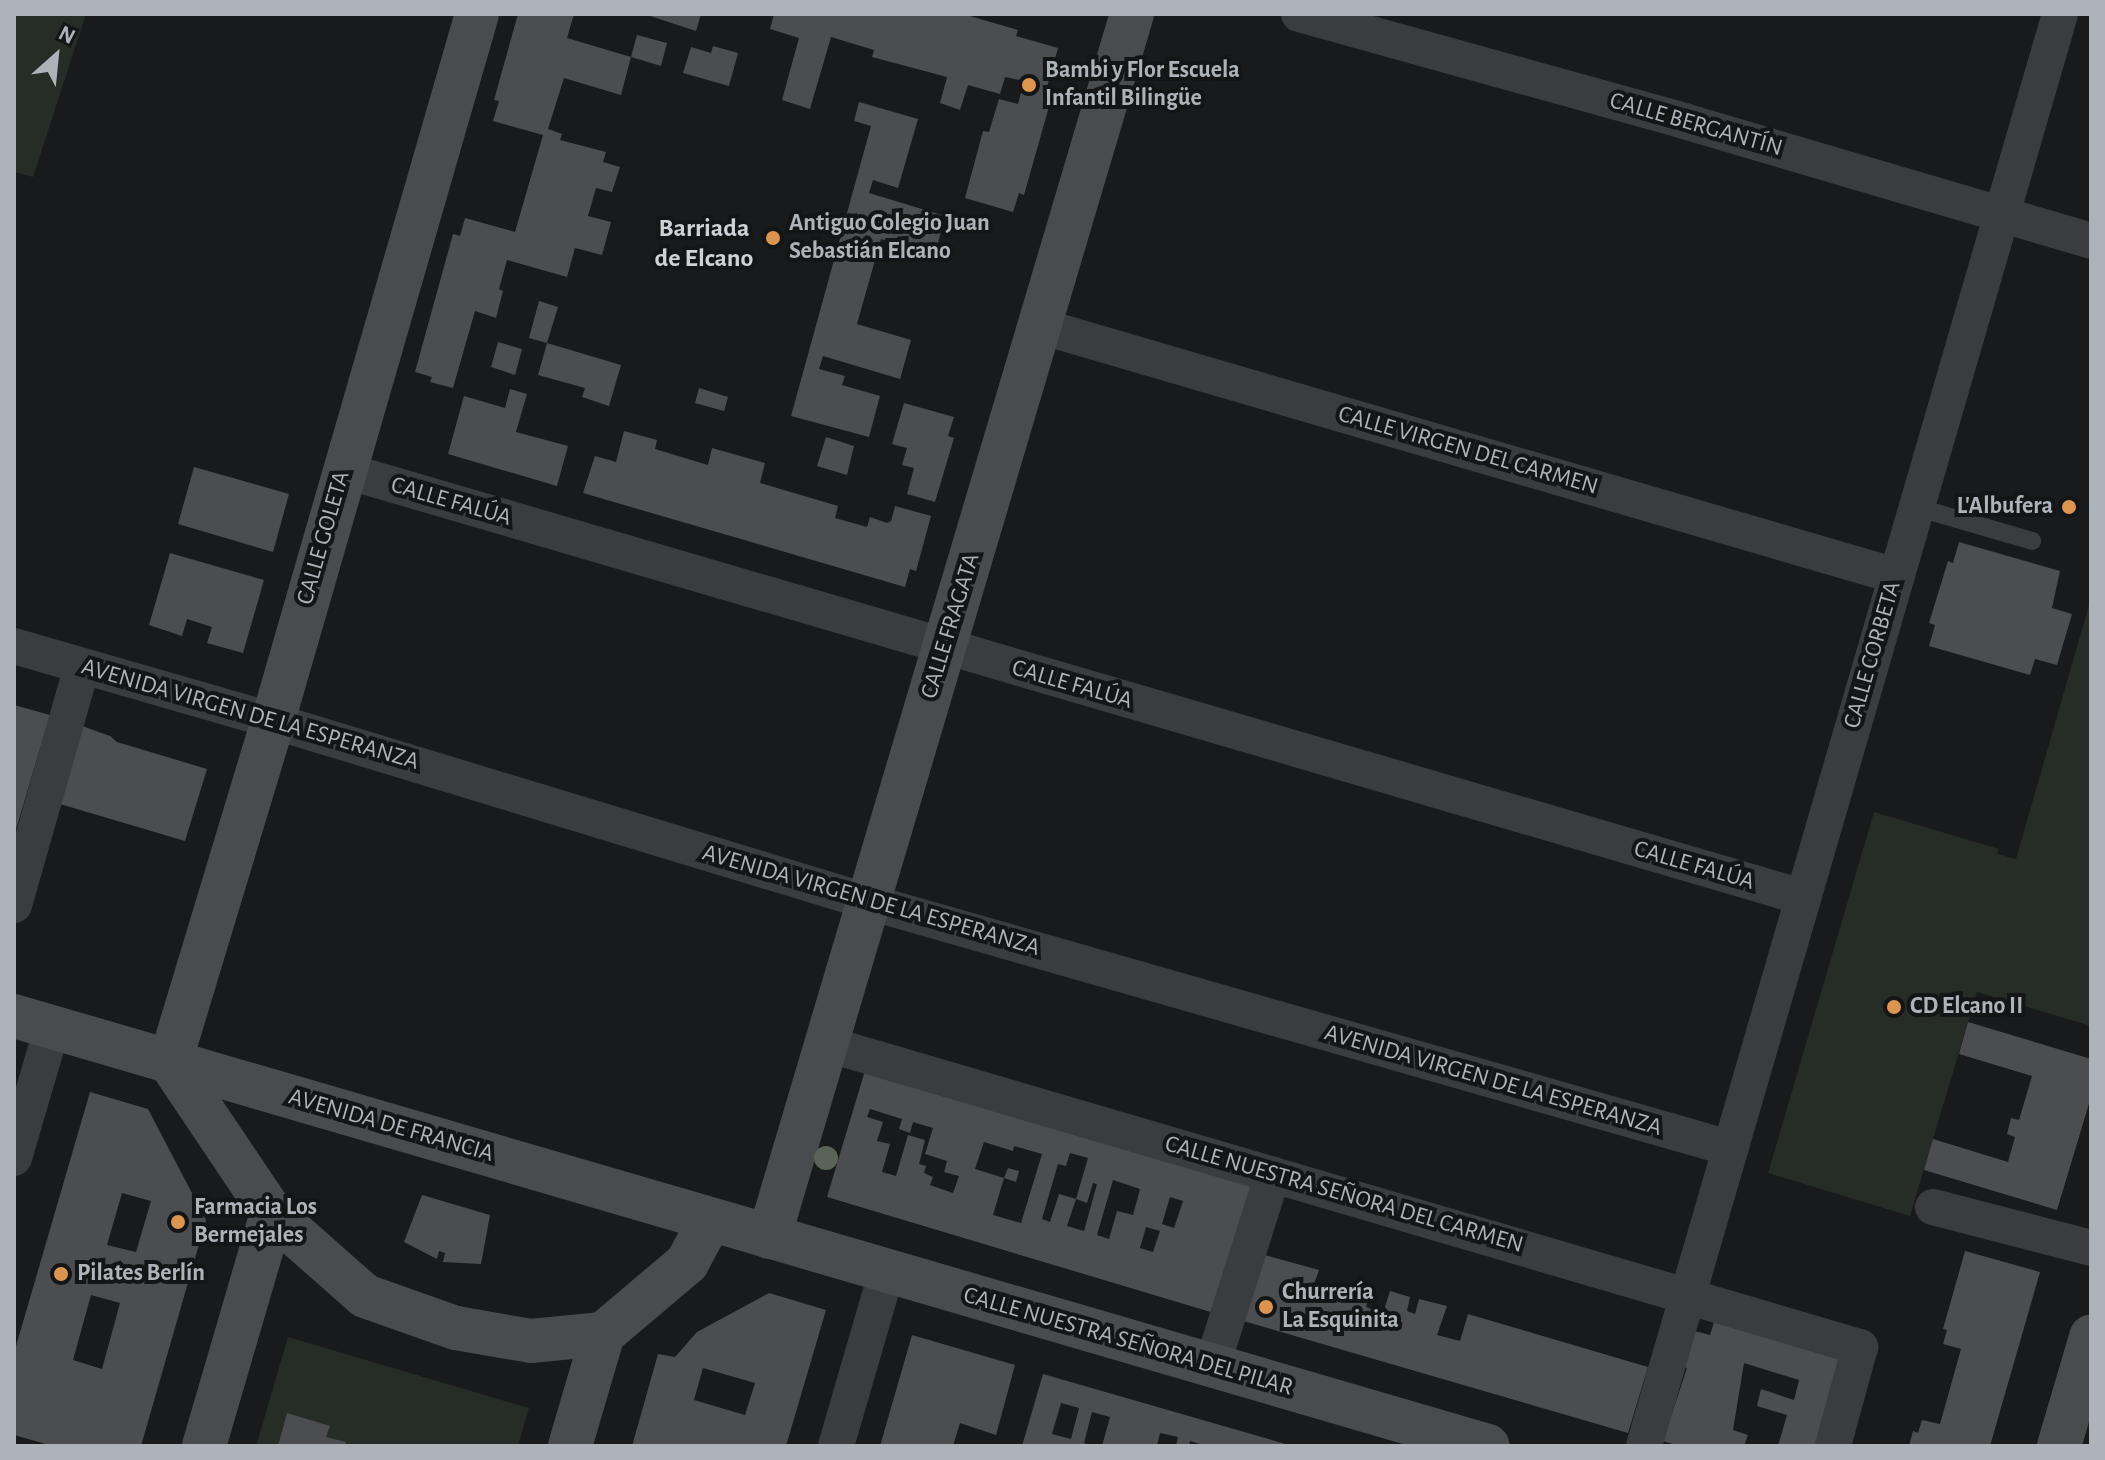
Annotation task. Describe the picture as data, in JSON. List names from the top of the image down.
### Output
{
  "streets": {
    "street": [
      "CALLE BERGANTÍN",
      "CALLE VIRGEN DEL CARMEN",
      "CALLE FALÚA",
      "CALLE GOLETA",
      "CALLE FRAGATA",
      "CALLE CORBETA",
      "AVENIDA VIRGEN DE LA ESPERANZA",
      "AVENIDA DE FRANCIA",
      "CALLE NUESTRA SEÑORA DEL CARMEN",
      "CALLE NUESTRA SEÑORA DEL PILAR"
    ]
  },
  "crossings": [
    ["CALLE BERGANTÍN", "CALLE CORBETA"],
    ["CALLE VIRGEN DEL CARMEN", "CALLE FRAGATA"],
    ["CALLE VIRGEN DEL CARMEN", "CALLE CORBETA"],
    ["CALLE FALÚA", "CALLE GOLETA"],
    ["CALLE FALÚA", "CALLE FRAGATA"],
    ["CALLE FALÚA", "CALLE CORBETA"],
    ["CALLE GOLETA", "AVENIDA VIRGEN DE LA ESPERANZA"],
    ["CALLE GOLETA", "AVENIDA DE FRANCIA"],
    ["CALLE FRAGATA", "AVENIDA VIRGEN DE LA ESPERANZA"],
    ["CALLE FRAGATA", "AVENIDA DE FRANCIA"],
    ["CALLE FRAGATA", "CALLE NUESTRA SEÑORA DEL CARMEN"],
    ["CALLE FRAGATA", "CALLE NUESTRA SEÑORA DEL PILAR"],
    ["CALLE CORBETA", "AVENIDA VIRGEN DE LA ESPERANZA"],
    ["CALLE CORBETA", "CALLE NUESTRA SEÑORA DEL CARMEN"],
    ["AVENIDA DE FRANCIA", "CALLE NUESTRA SEÑORA DEL PILAR"]
  ],
  "districts": ["Barriada de Elcano"],
  "places": [
    "Bambi y Flor Escuela Infantil Bilingüe",
    "Antiguo Colegio Juan Sebastián Elcano",
    "L'Albufera",
    "CD Elcano II",
    "Farmacia Los Bermejales",
    "Pilates Berlín",
    "Churrería La Esquinita"
  ],
  "north": "top right"
}
